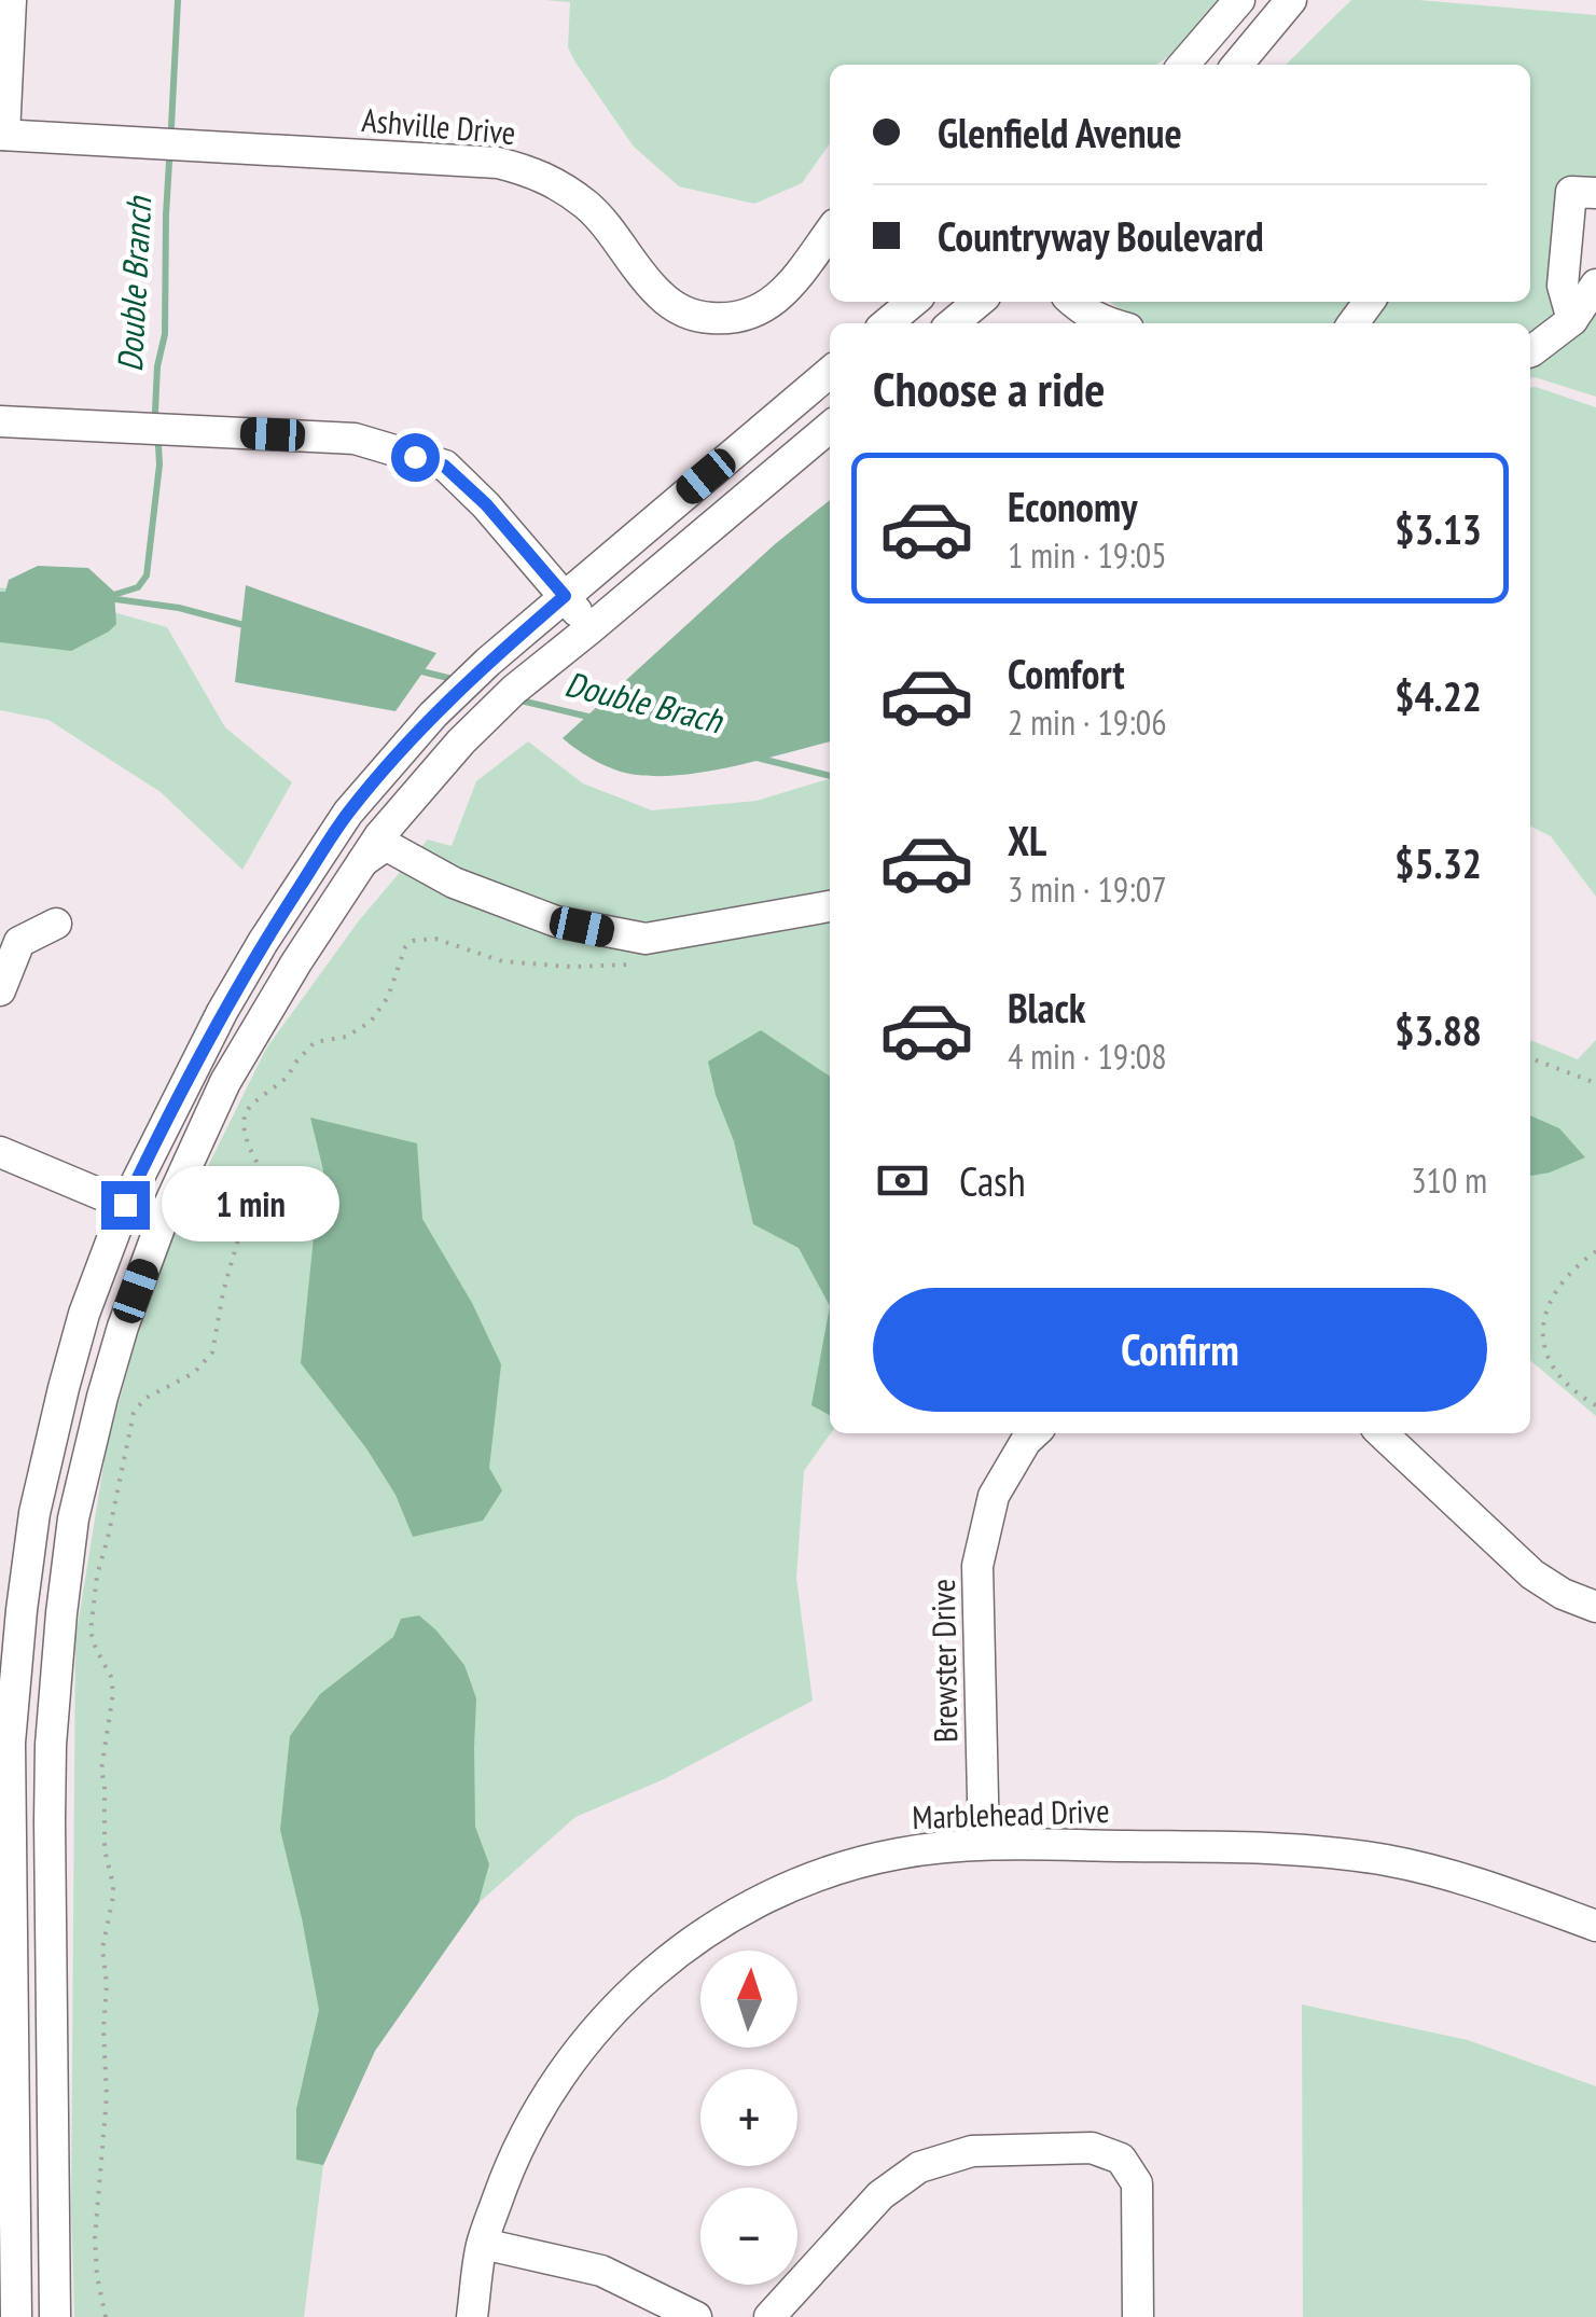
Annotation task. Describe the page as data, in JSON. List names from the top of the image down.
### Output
{
  "streets": {
    "street": ["Ashville Drive", "Brewster Drive", "Marblehead Drive"]
  },
  "crossings": [
    ["Brewster Drive", "Marblehead Drive"]
  ],
  "water": ["Double Branch", "Double Brach"],
  "north": "top",
  "page": {
    "banner": ["Glenfield Avenue", "Countryway Boulevard"],
    "heading": "Choose a ride",
    "list": [
      {
        "name": "Economy",
        "note": "1 min · 19:05",
        "value": "$3.13"
      },
      {
        "name": "Comfort",
        "note": "2 min · 19:06",
        "value": "$4.22"
      },
      {
        "name": "XL",
        "note": "3 min · 19:07",
        "value": "$5.32"
      },
      {
        "name": "Black",
        "note": "4 min · 19:08",
        "value": "$3.88"
      }
    ],
    "pay": ["Cash", "310 m"],
    "bubble": "1 min",
    "buttons": "Confirm",
    "map_buttons": ["+", "−"]
  }
}
